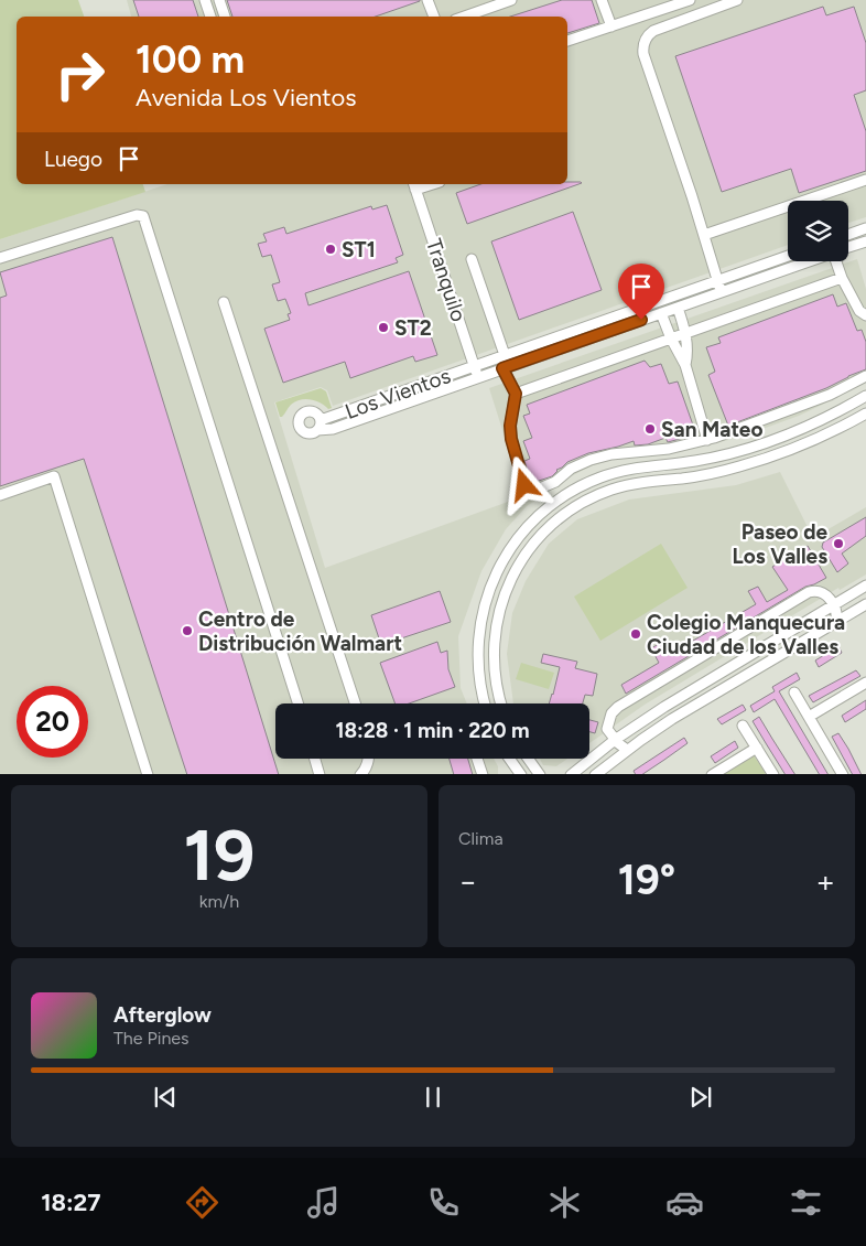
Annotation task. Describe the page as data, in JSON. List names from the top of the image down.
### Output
{
  "streets": {
    "street": ["Tranquilo", "Los Vientos"]
  },
  "crossings": [
    ["Tranquilo", "Los Vientos"]
  ],
  "places": [
    "ST1",
    "ST2",
    "San Mateo",
    "Paseo de Los Valles",
    "Centro de Distribución Walmart",
    "Colegio Manquecura Ciudad de los Valles"
  ],
  "page": {
    "turn": ["100 m", "Avenida Los Vientos"],
    "then": "Luego",
    "limit": "20",
    "trip": "18:28 · 1 min · 220 m",
    "tile": [
      ["19", "km/h"],
      "Clima"
    ],
    "heat": ["−", "19°", "+"],
    "song": ["Afterglow", "The Pines"],
    "tabs": "18:27"
  }
}
